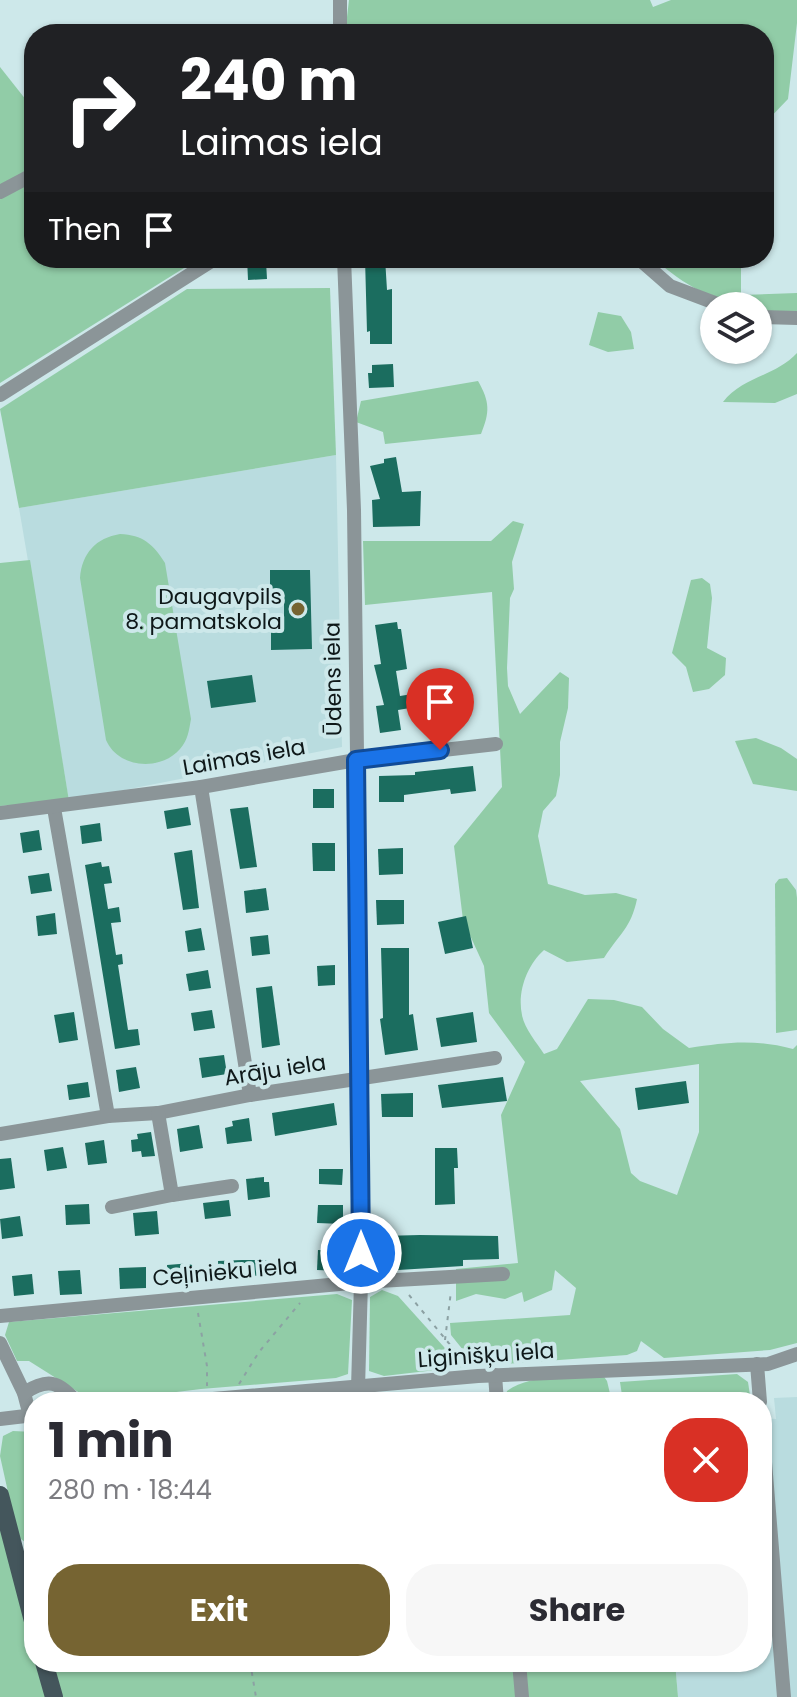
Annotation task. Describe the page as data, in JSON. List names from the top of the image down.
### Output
{
  "streets": {
    "street": [
      "Ūdens iela",
      "Laimas iela",
      "Arāju iela",
      "Ceļinieku iela",
      "Liginišķu iela"
    ]
  },
  "crossings": [
    ["Ūdens iela", "Laimas iela"],
    ["Ūdens iela", "Arāju iela"],
    ["Ūdens iela", "Ceļinieku iela"],
    ["Ūdens iela", "Liginišķu iela"]
  ],
  "places": ["Daugavpils 8. pamatskola"],
  "page": {
    "turn": ["240 m", "Laimas iela"],
    "then": "Then",
    "heading": ["1 min", "280 m · 18:44"],
    "buttons": ["Exit", "Share"]
  }
}
